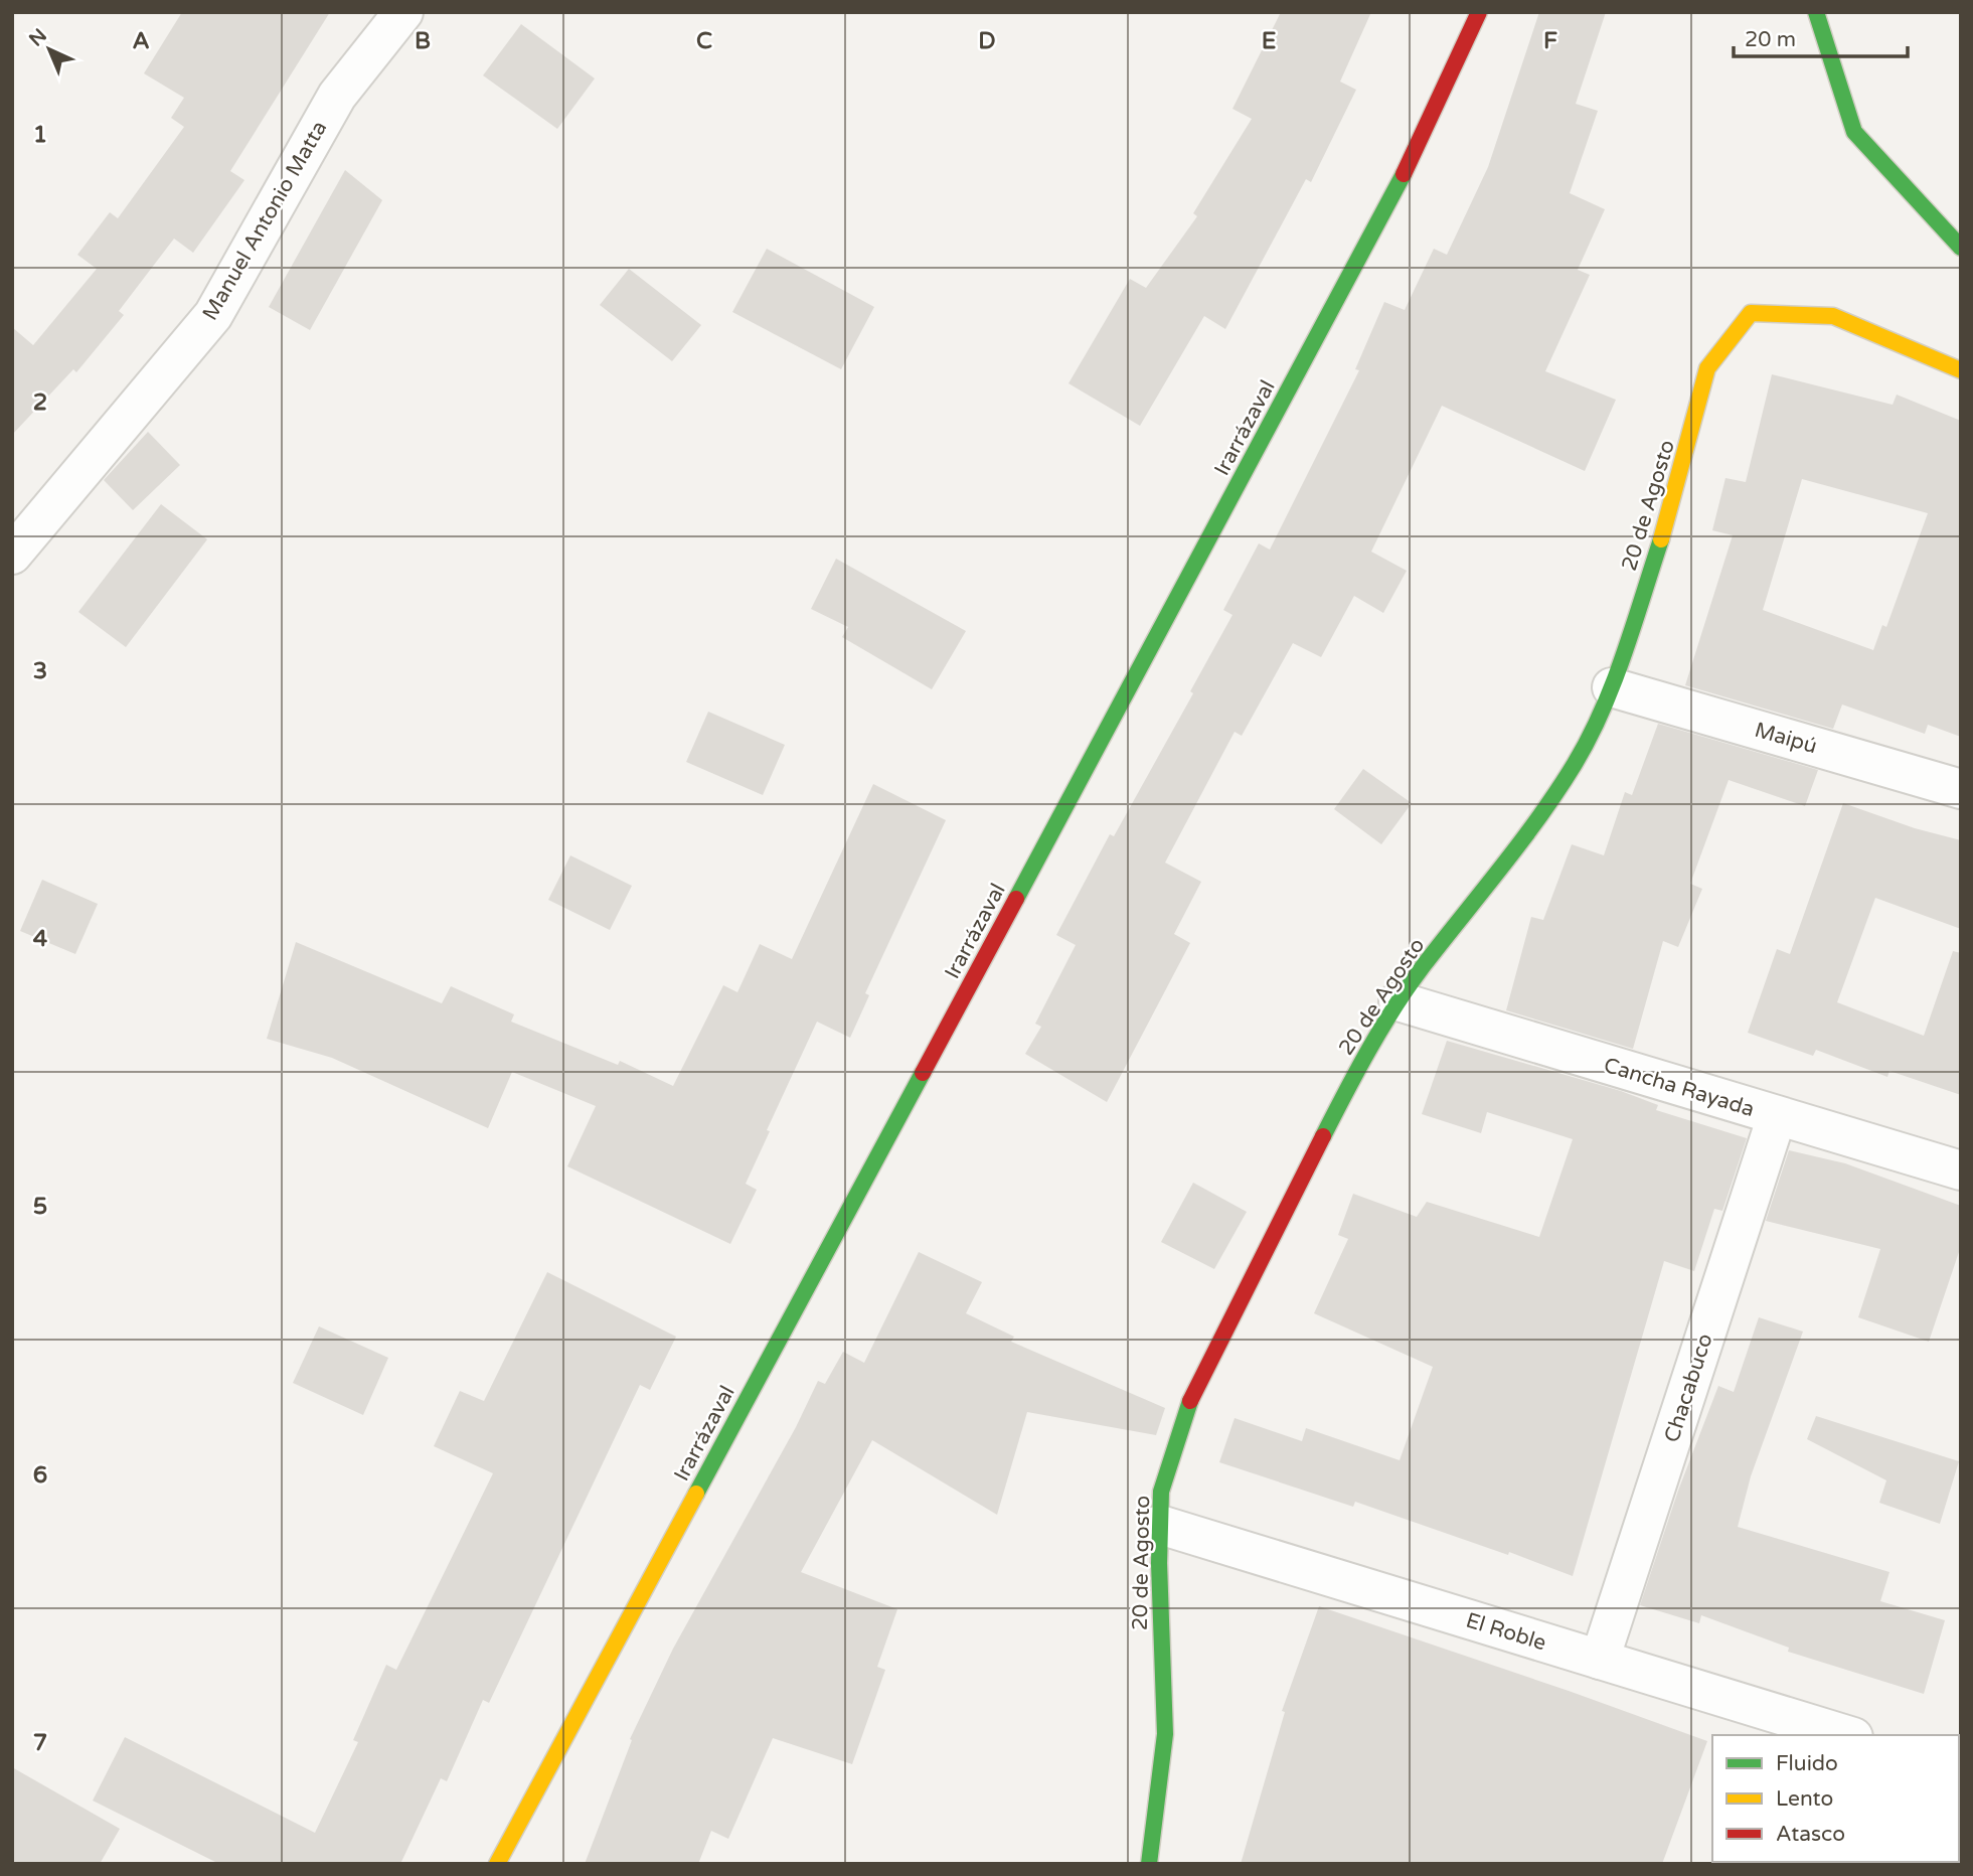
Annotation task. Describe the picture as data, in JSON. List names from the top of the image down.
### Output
{
  "streets": {
    "street": [
      "Manuel Antonio Matta",
      "Irarrázaval",
      "20 de Agosto",
      "Maipú",
      "Cancha Rayada",
      "Chacabuco",
      "El Roble"
    ]
  },
  "crossings": [
    ["20 de Agosto", "Maipú"],
    ["20 de Agosto", "Cancha Rayada"],
    ["20 de Agosto", "El Roble"],
    ["Cancha Rayada", "Chacabuco"],
    ["Chacabuco", "El Roble"]
  ],
  "legend": ["Fluido", "Lento", "Atasco"],
  "scale_bar": "20 m",
  "north": "top left",
  "grid": {
    "columns": [
      "A",
      "B",
      "C",
      "D",
      "E",
      "F"
    ],
    "rows": [
      "1",
      "2",
      "3",
      "4",
      "5",
      "6",
      "7"
    ]
  }
}
